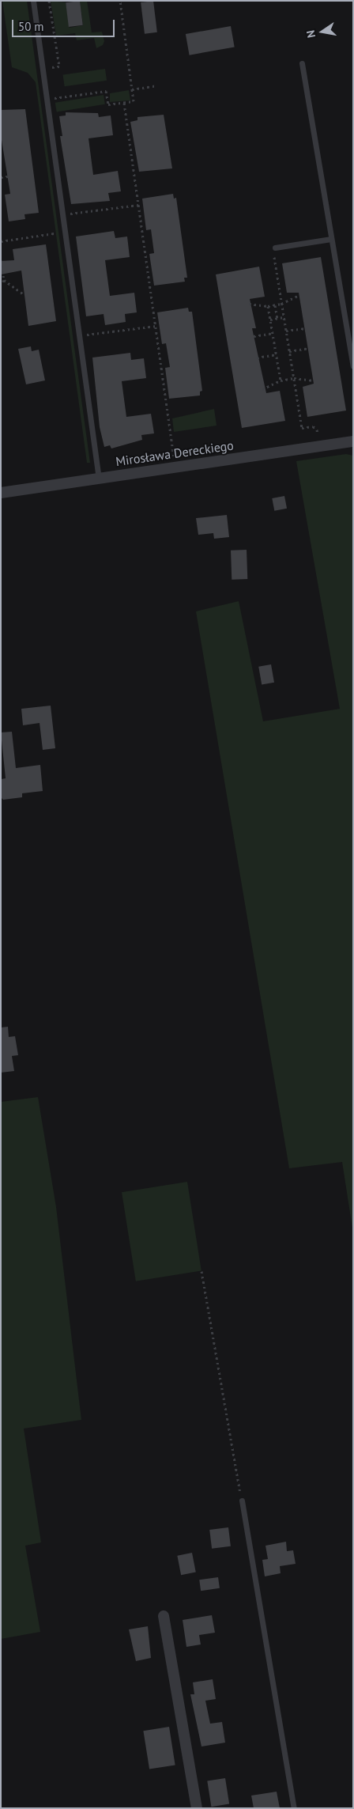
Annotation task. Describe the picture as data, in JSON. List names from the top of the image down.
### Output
{
  "streets": {
    "street": ["Mirosława Dereckiego"]
  },
  "scale_bar": "50 m",
  "north": "left"
}
